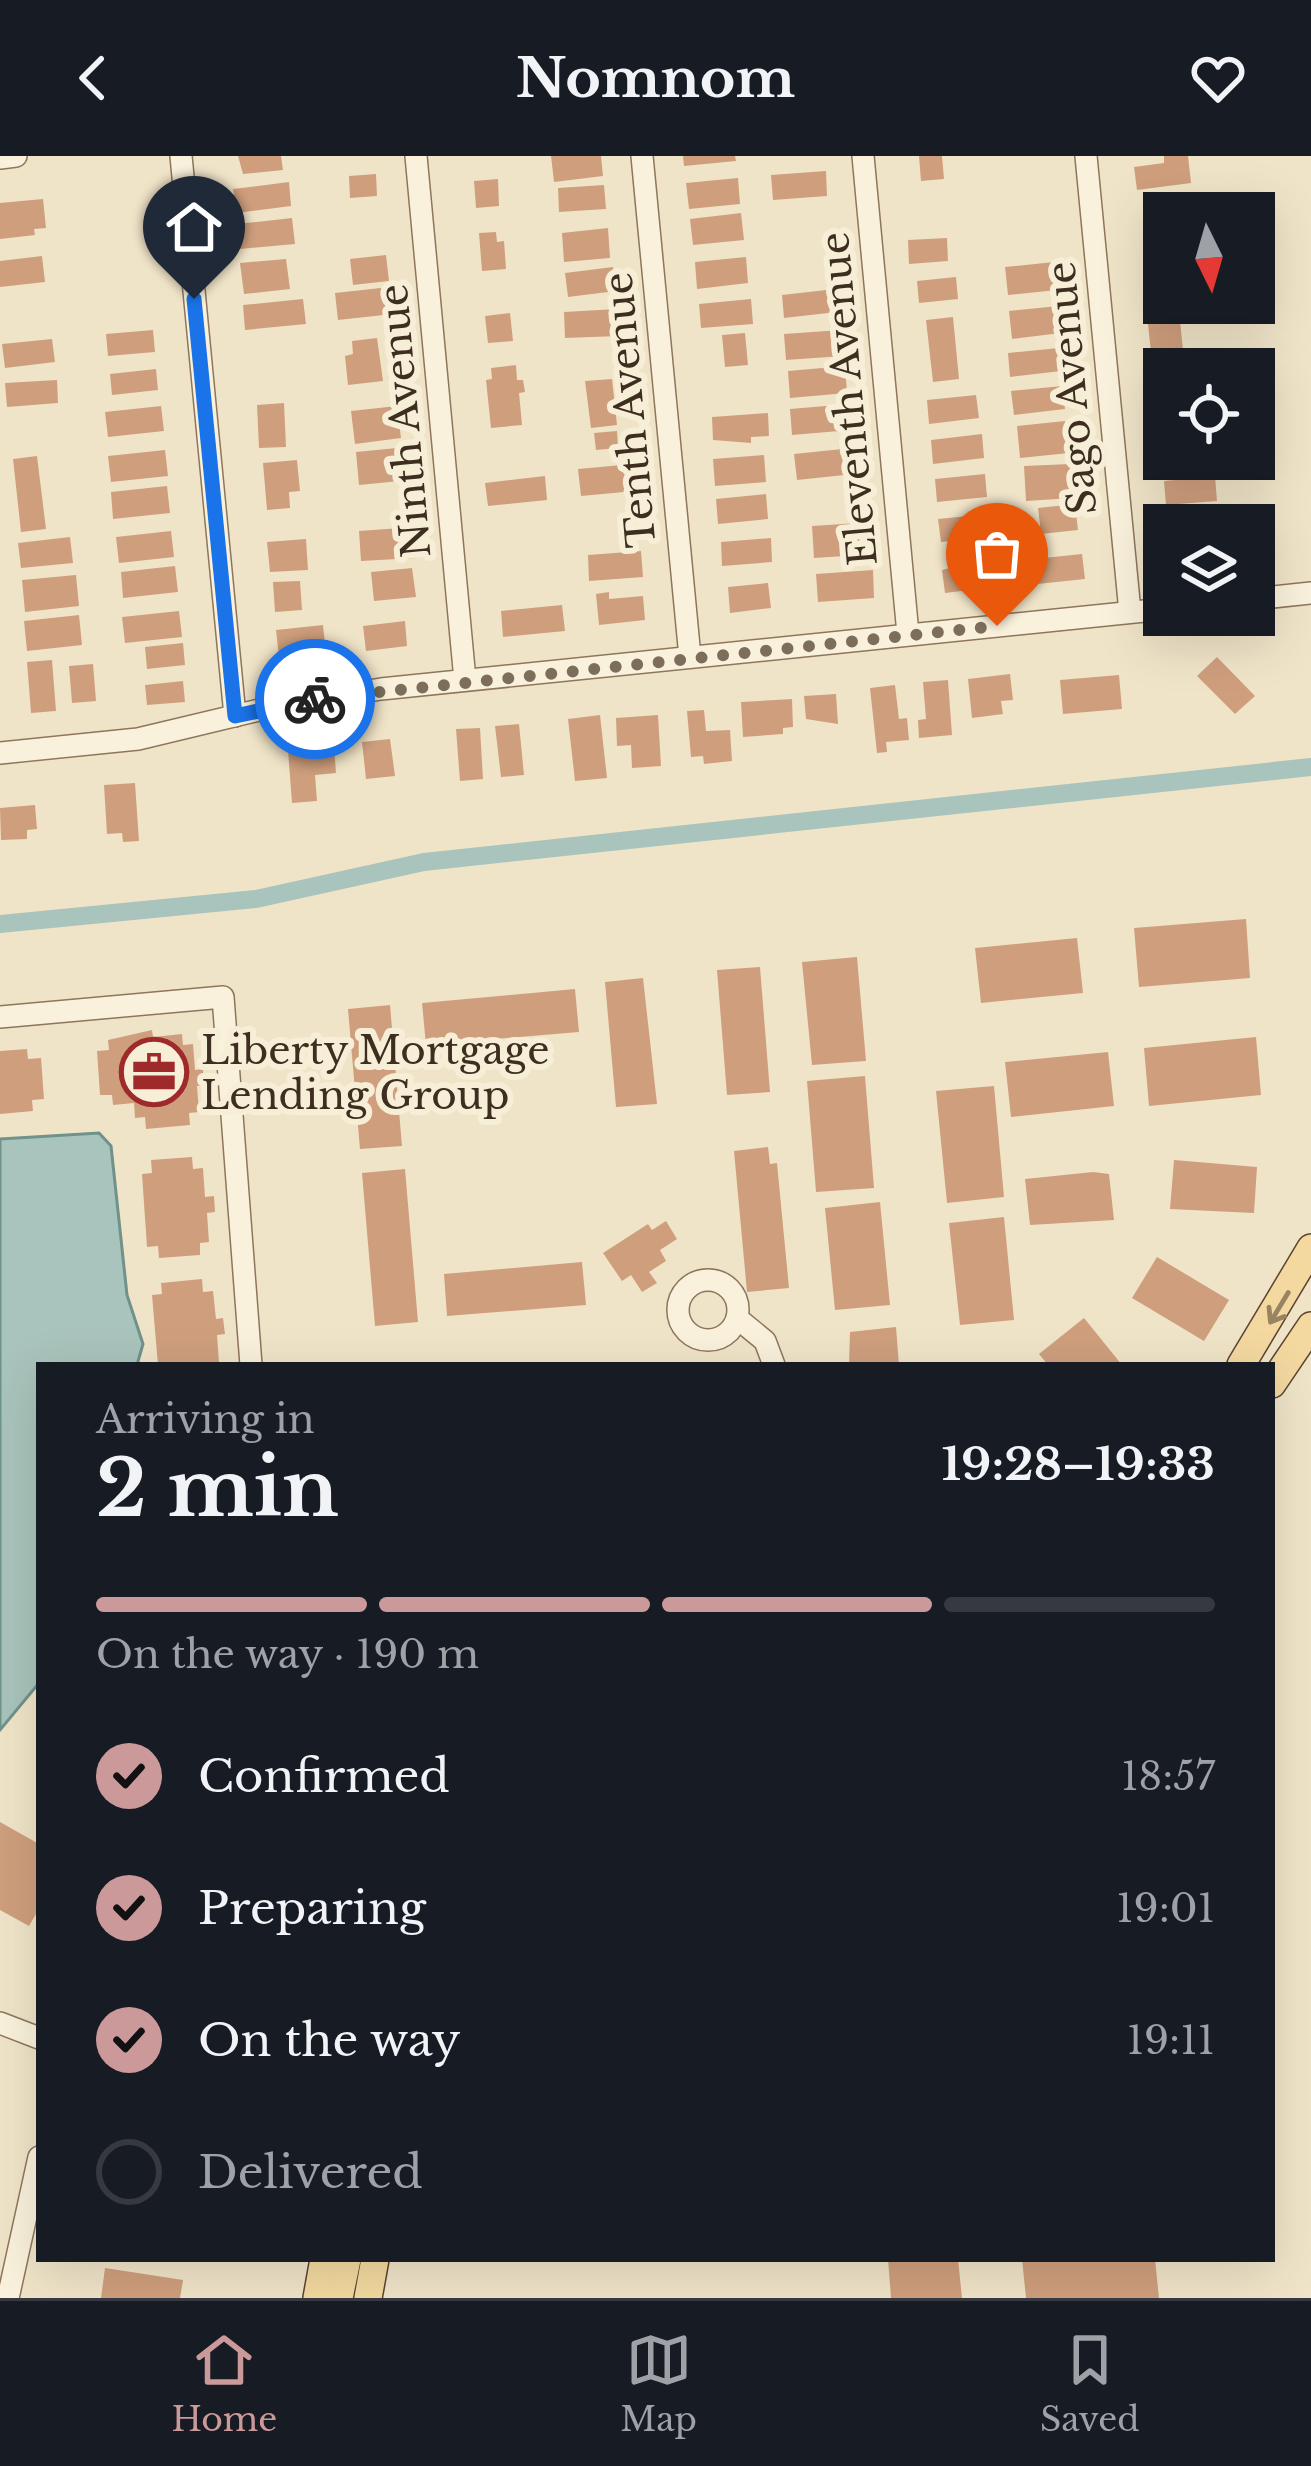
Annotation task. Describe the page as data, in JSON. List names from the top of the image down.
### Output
{
  "streets": {
    "street": [
      "Sago Avenue",
      "Eleventh Avenue",
      "Tenth Avenue",
      "Ninth Avenue"
    ]
  },
  "places": {
    "office": ["Liberty Mortgage Lending Group"]
  },
  "north": "bottom",
  "page": {
    "header": "Nomnom",
    "heading": ["2 min", "Arriving in", "19:28–19:33"],
    "bar": "On the way · 190 m",
    "list": [
      ["Confirmed", "18:57"],
      ["Preparing", "19:01"],
      ["On the way", "19:11"],
      "Delivered"
    ],
    "tabs": ["Home", "Map", "Saved"]
  }
}
